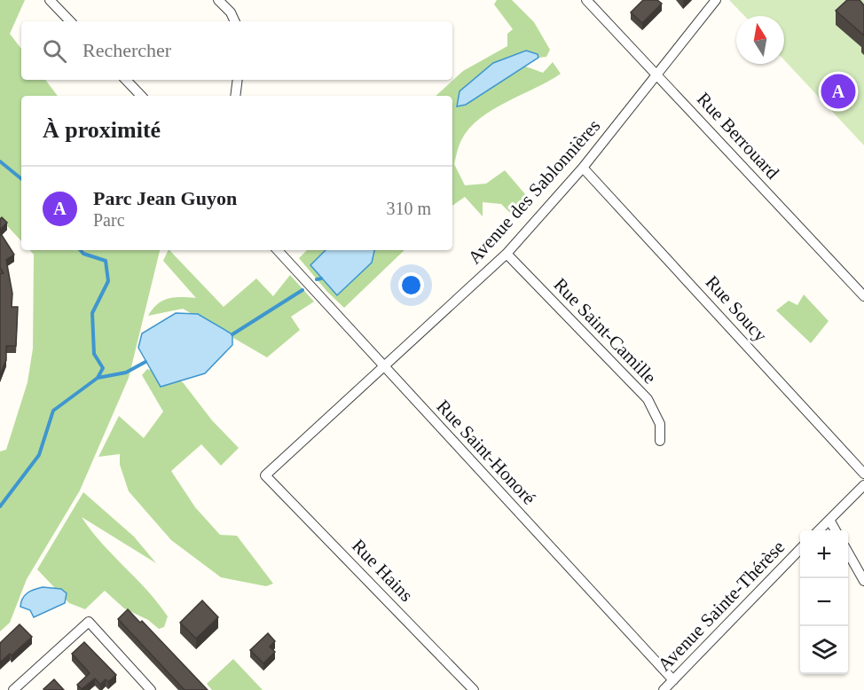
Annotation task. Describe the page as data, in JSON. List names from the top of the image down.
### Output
{
  "streets": {
    "street": [
      "Rue Berrouard",
      "Avenue des Sablonnières",
      "Rue Soucy",
      "Rue Saint-Camille",
      "Rue Saint-Honoré",
      "Rue Hains",
      "Avenue Sainte-Thérèse"
    ]
  },
  "crossings": [
    ["Rue Berrouard", "Avenue des Sablonnières"],
    ["Avenue des Sablonnières", "Rue Soucy"],
    ["Avenue des Sablonnières", "Rue Saint-Camille"],
    ["Avenue des Sablonnières", "Rue Saint-Honoré"],
    ["Avenue des Sablonnières", "Rue Hains"],
    ["Rue Saint-Honoré", "Avenue Sainte-Thérèse"]
  ],
  "north": "top",
  "page": {
    "search": "Rechercher",
    "pins": "A",
    "heading": "À proximité",
    "list": [
      {
        "mark": "A",
        "name": "Parc Jean Guyon",
        "note": "Parc",
        "value": "310 m"
      }
    ],
    "map_buttons": ["+", "−"]
  }
}
